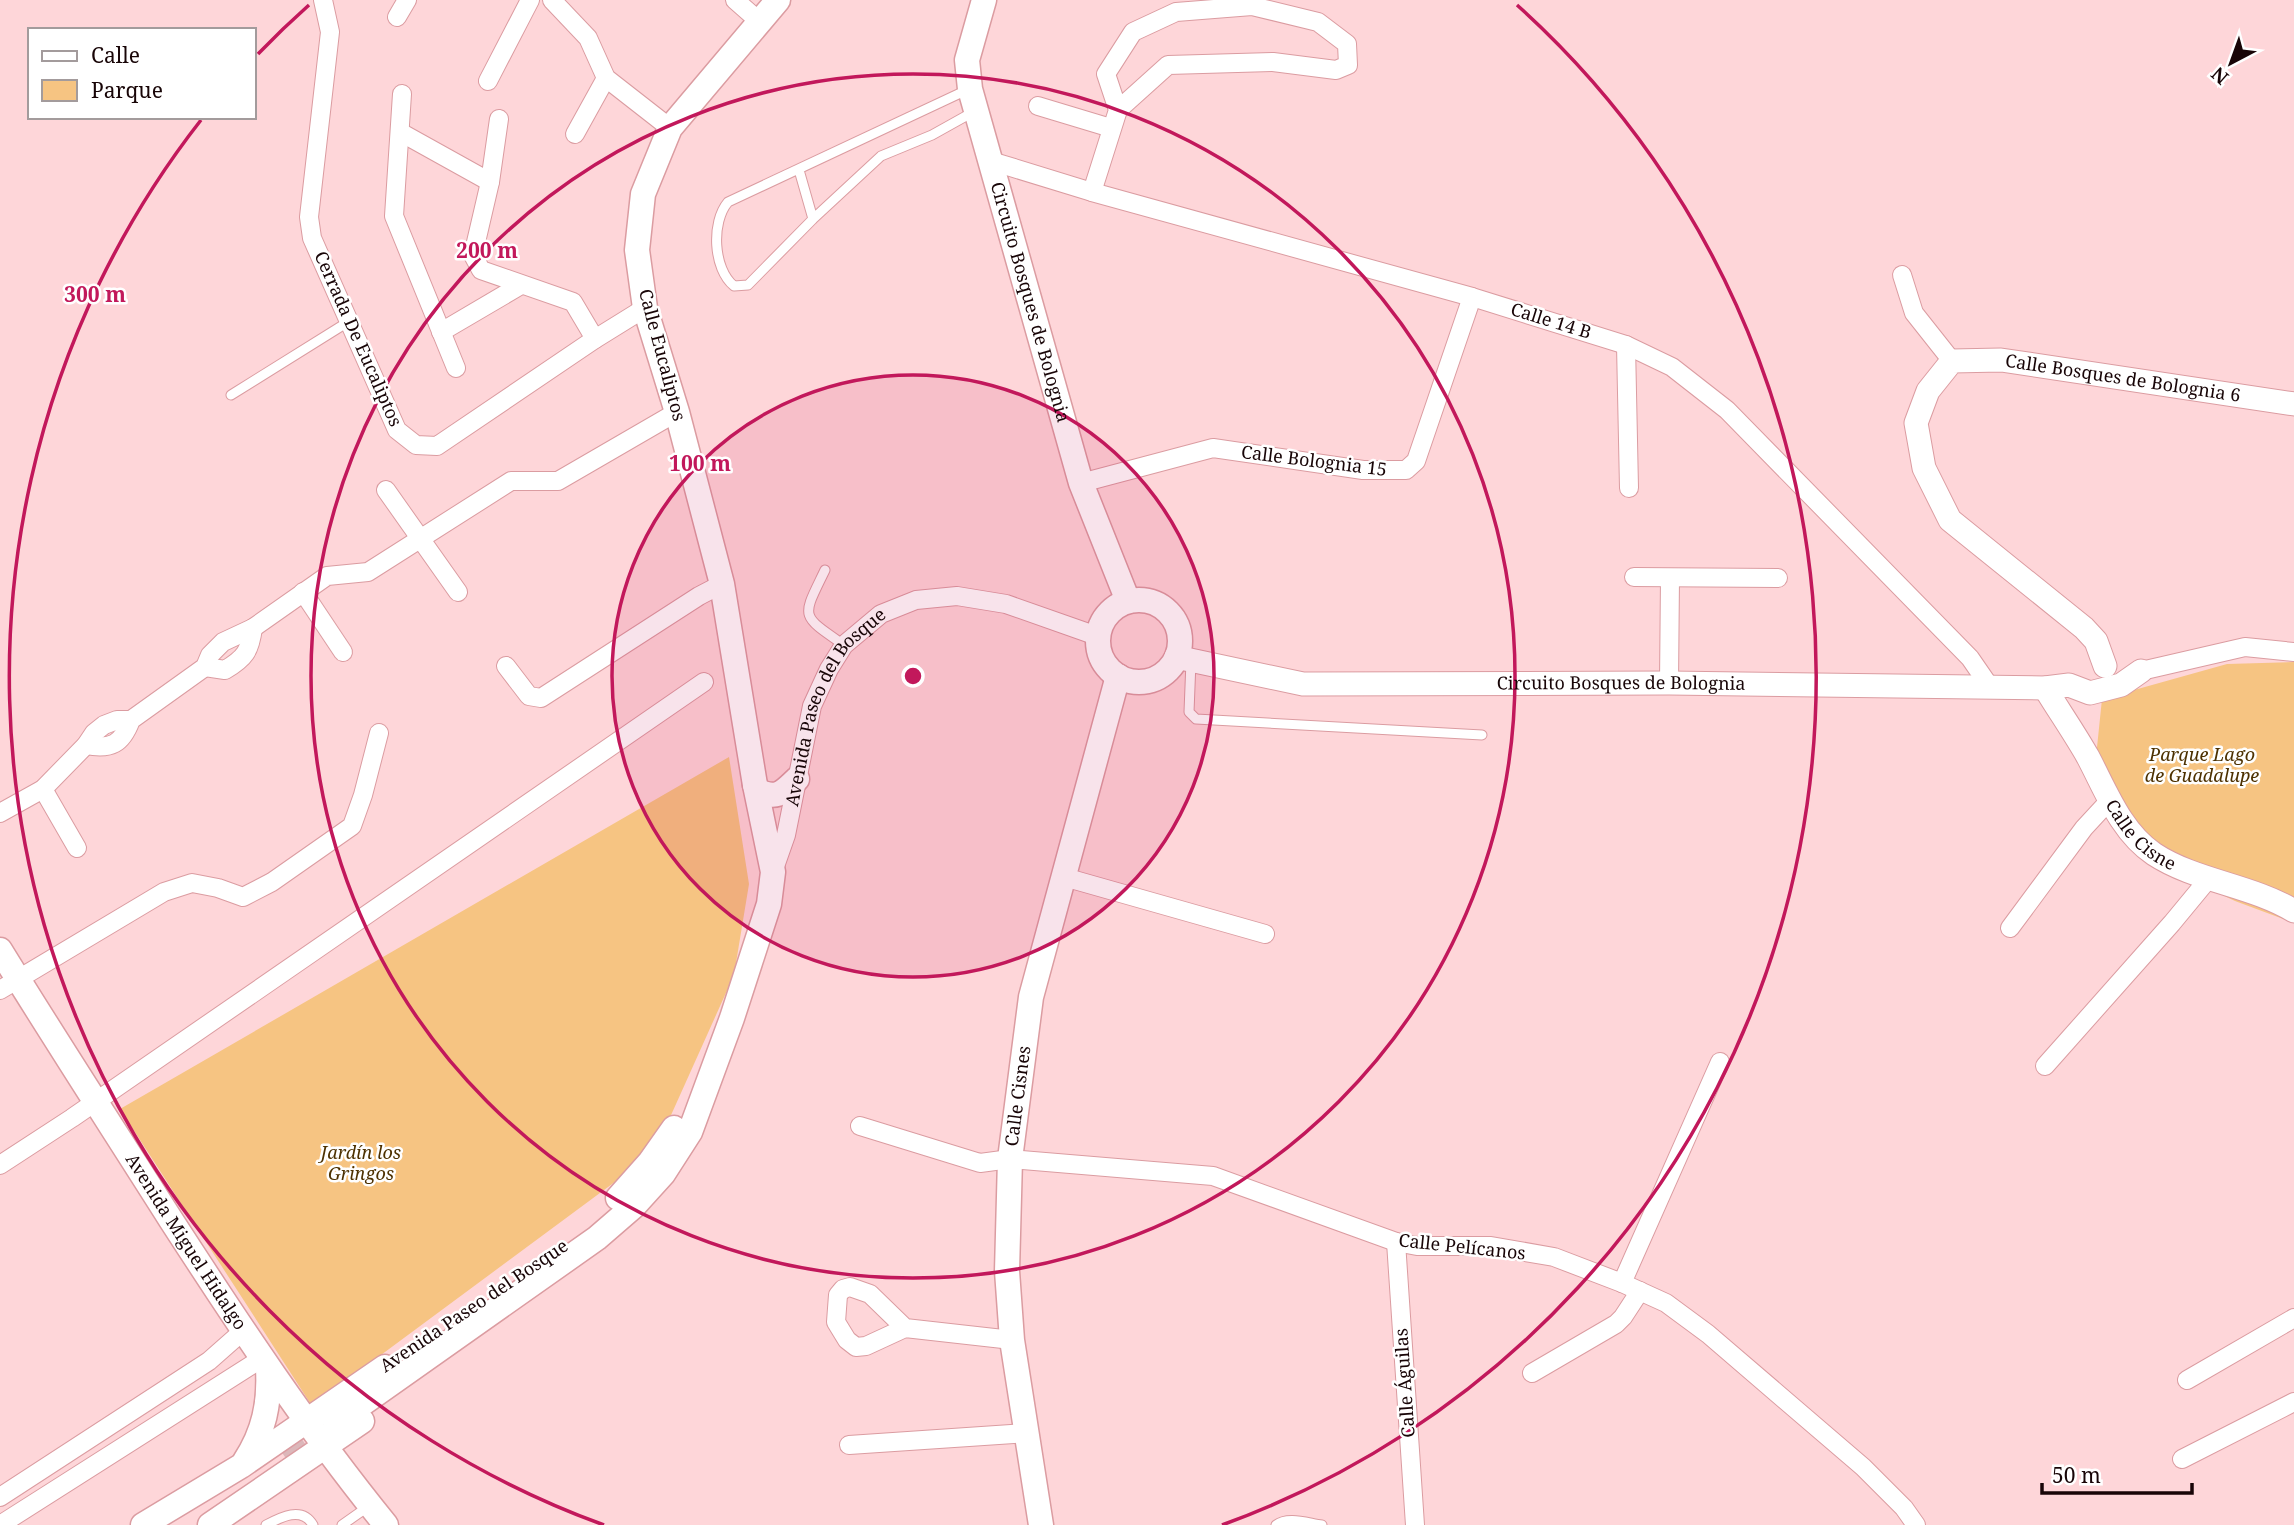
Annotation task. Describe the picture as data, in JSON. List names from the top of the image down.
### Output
{
  "streets": {
    "main road": [
      "Circuito Bosques de Bolognia",
      "Calle Eucaliptos",
      "Avenida Paseo del Bosque",
      "Calle Cisnes",
      "Avenida Miguel Hidalgo"
    ],
    "street": [
      "Calle 14 B",
      "Cerrada De Eucaliptos",
      "Calle Bosques de Bolognia 6",
      "Calle Bolognia 15",
      "Calle Cisne",
      "Calle Pelícanos",
      "Calle Águilas"
    ]
  },
  "crossings": [
    ["Circuito Bosques de Bolognia", "Calle 14 B"],
    ["Circuito Bosques de Bolognia", "Calle Bolognia 15"],
    ["Circuito Bosques de Bolognia", "Avenida Paseo del Bosque"],
    ["Circuito Bosques de Bolognia", "Calle Cisne"],
    ["Circuito Bosques de Bolognia", "Calle Cisnes"],
    ["Calle 14 B", "Calle Bolognia 15"],
    ["Cerrada De Eucaliptos", "Calle Eucaliptos"],
    ["Calle Eucaliptos", "Avenida Paseo del Bosque"],
    ["Avenida Paseo del Bosque", "Calle Cisnes"],
    ["Avenida Paseo del Bosque", "Avenida Miguel Hidalgo"],
    ["Calle Cisnes", "Calle Pelícanos"],
    ["Calle Pelícanos", "Calle Águilas"]
  ],
  "parks": ["Parque Lago de Guadalupe", "Jardín los Gringos"],
  "legend": ["Calle", "Parque"],
  "scale_bar": "50 m",
  "north": "bottom left",
  "rings": ["200 m", "300 m", "100 m"]
}
